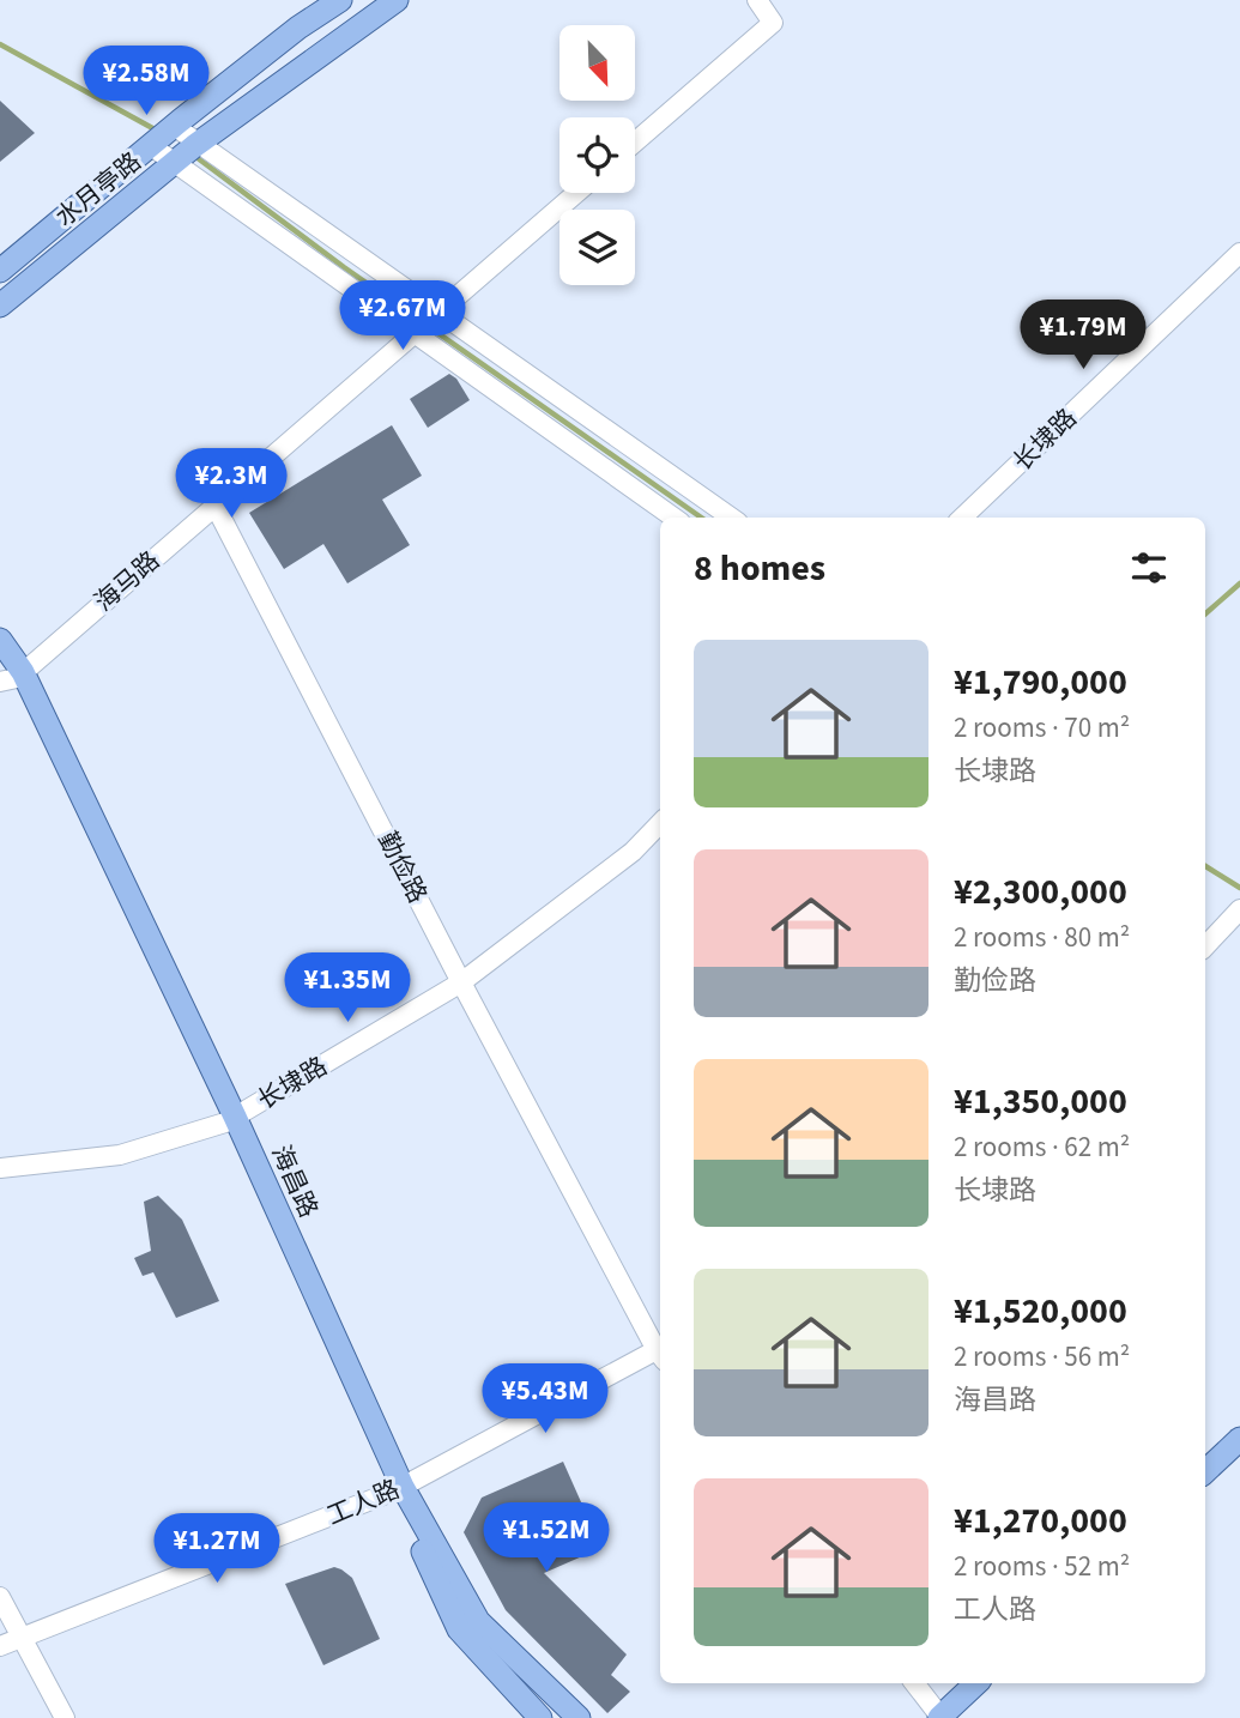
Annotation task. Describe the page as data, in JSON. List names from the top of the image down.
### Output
{
  "streets": {
    "main road": ["水月亭路", "海昌路"],
    "street": [
      "长埭路",
      "海马路",
      "勤俭路",
      "工人路"
    ]
  },
  "crossings": [
    ["长埭路", "勤俭路"],
    ["长埭路", "海昌路"],
    ["海马路", "勤俭路"],
    ["海马路", "海昌路"],
    ["海昌路", "工人路"]
  ],
  "north": "bottom right",
  "page": {
    "price": [
      "¥2.58M",
      "¥2.67M",
      "¥1.79M",
      "¥2.3M",
      "¥1.35M",
      "¥5.43M",
      "¥1.52M",
      "¥1.27M"
    ],
    "heading": "8 homes",
    "list": [
      {
        "name": "¥1,790,000",
        "note": "2 rooms · 70 m² · 长埭路"
      },
      {
        "name": "¥2,300,000",
        "note": "2 rooms · 80 m² · 勤俭路"
      },
      {
        "name": "¥1,350,000",
        "note": "2 rooms · 62 m² · 长埭路"
      },
      {
        "name": "¥1,520,000",
        "note": "2 rooms · 56 m² · 海昌路"
      },
      {
        "name": "¥1,270,000",
        "note": "2 rooms · 52 m² · 工人路"
      }
    ]
  }
}
